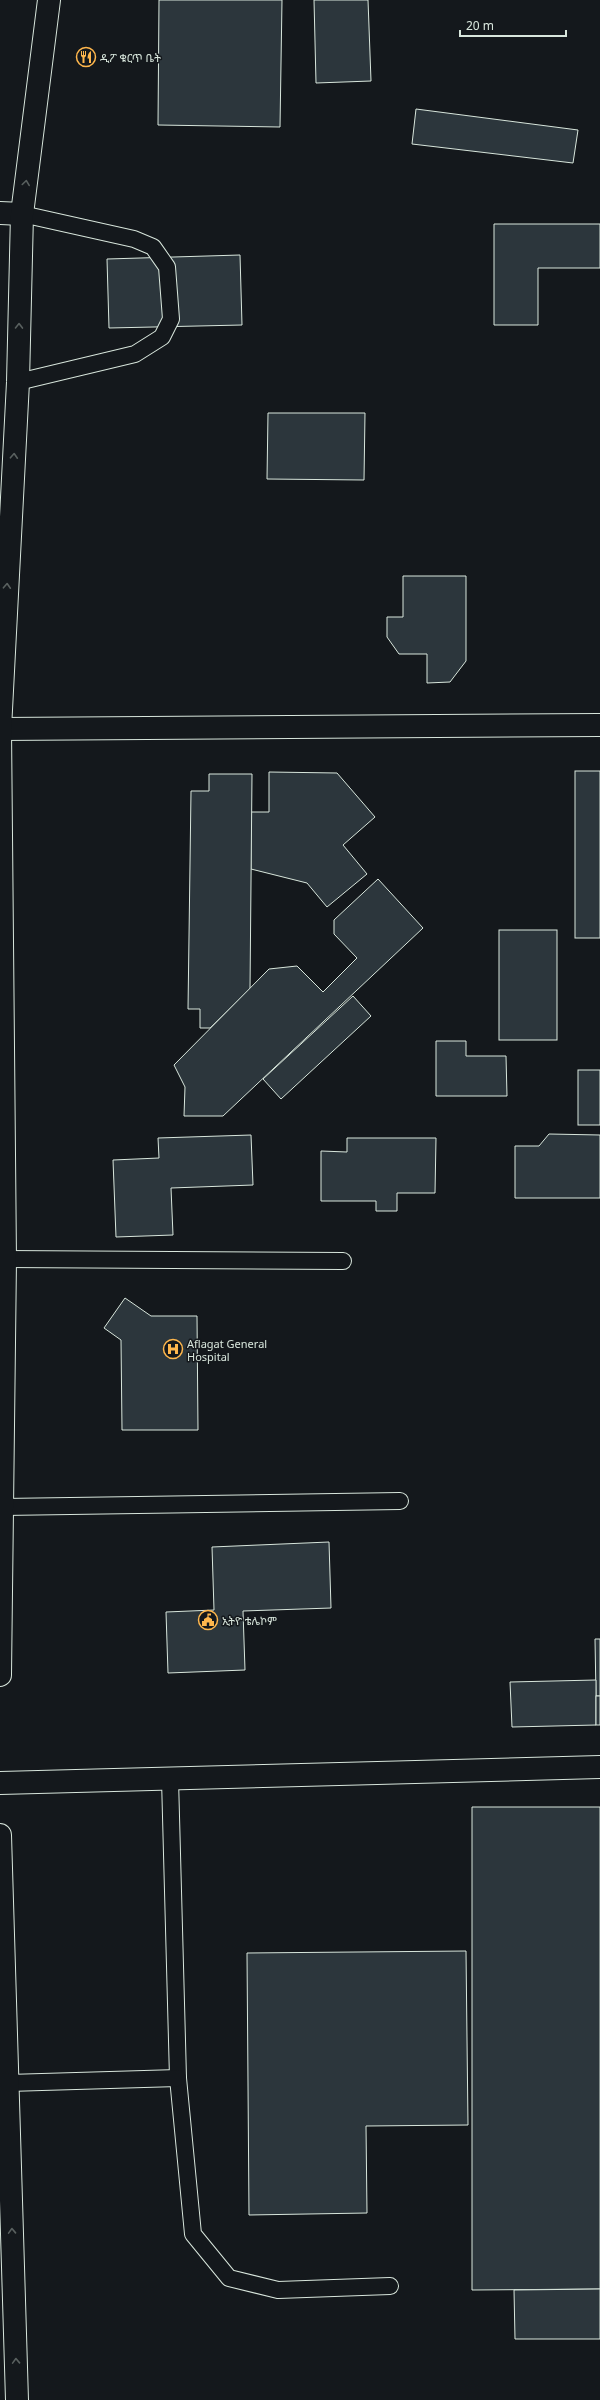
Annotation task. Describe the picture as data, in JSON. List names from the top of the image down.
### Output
{
  "places": {
    "restaurant": ["ዲፖ ቁርጥ ቤት"],
    "hospital": ["Aflagat General Hospital"],
    "public building": ["ኢትዮ ቴሌኮም"]
  },
  "scale_bar": "20 m"
}
